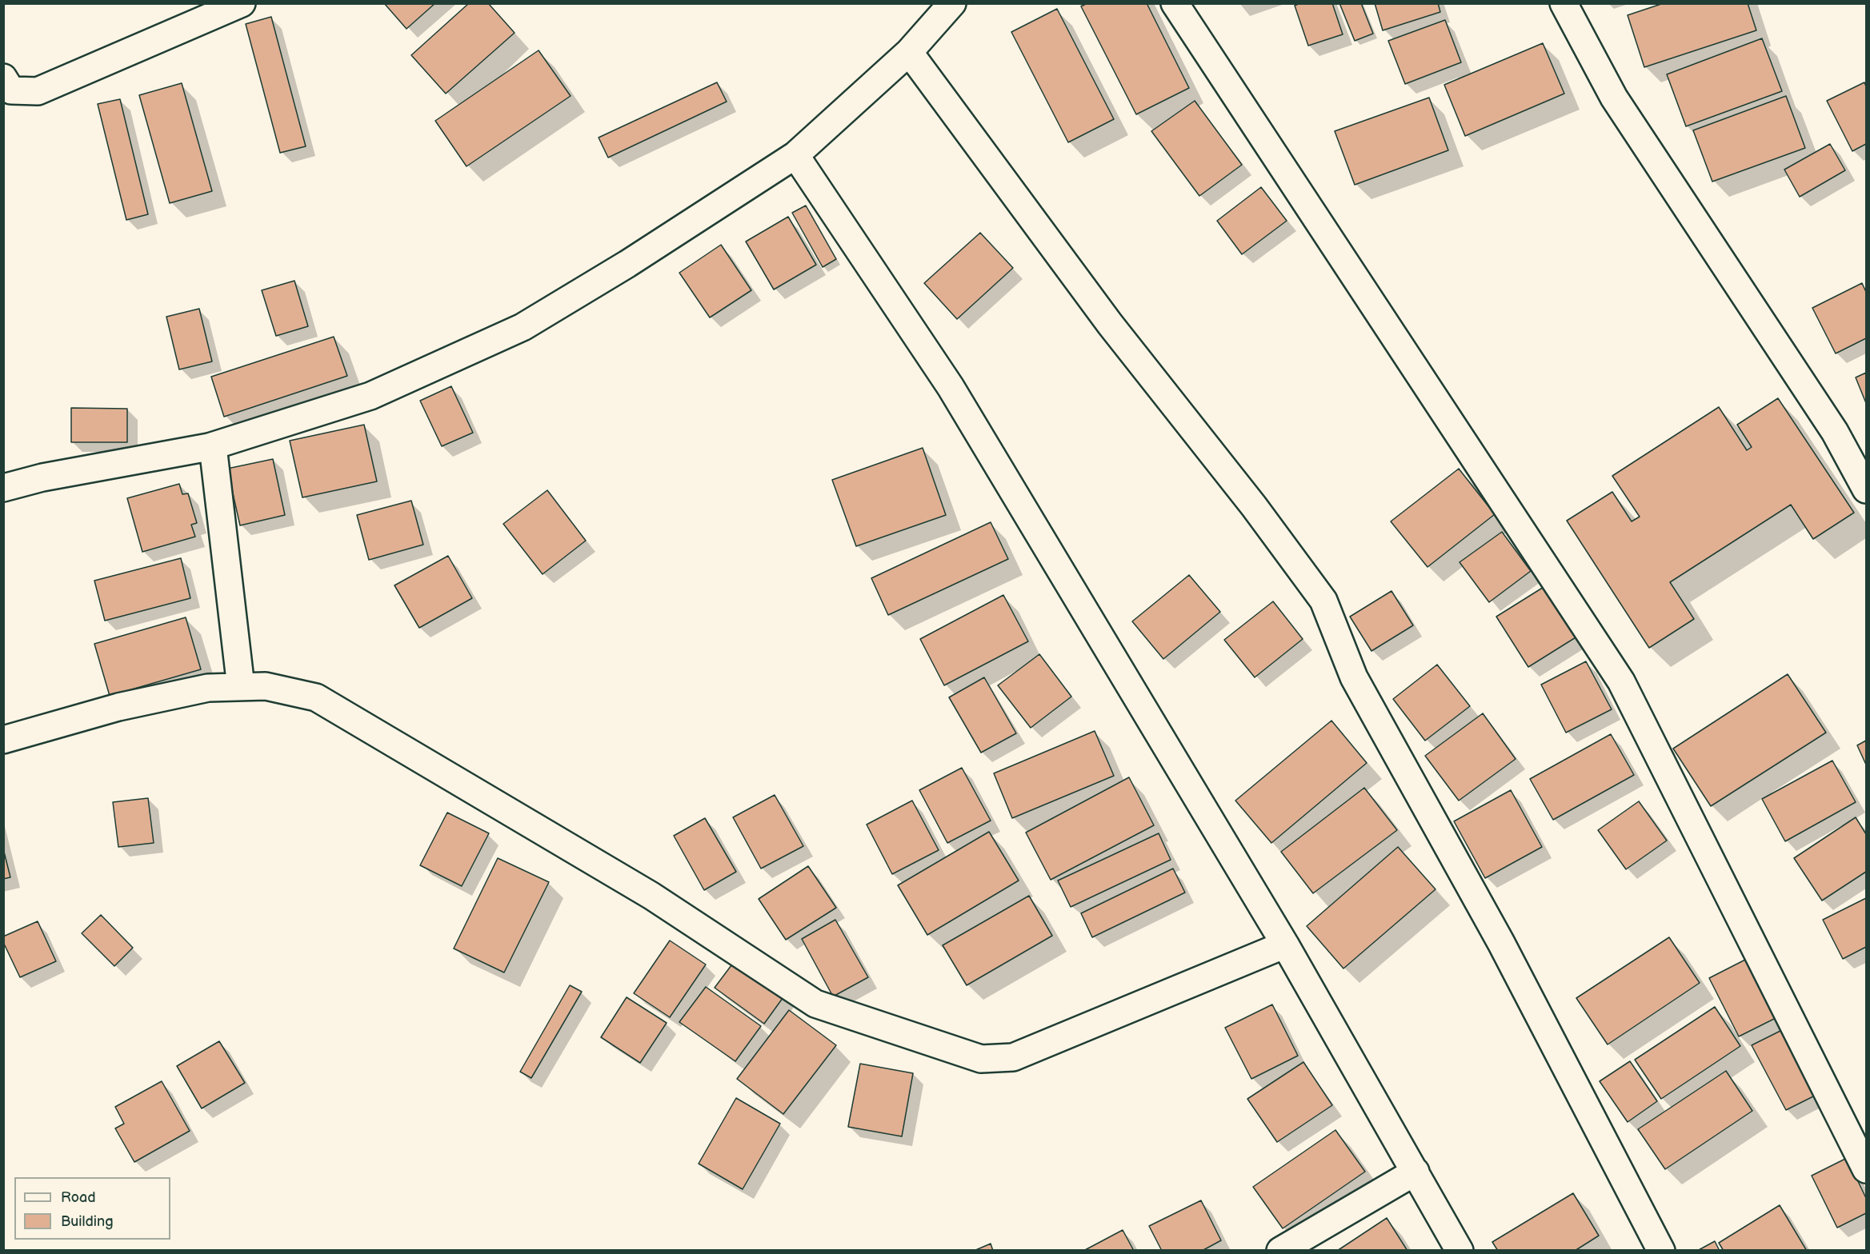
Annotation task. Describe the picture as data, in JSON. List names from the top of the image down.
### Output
{
  "legend": ["Road", "Building"]
}
